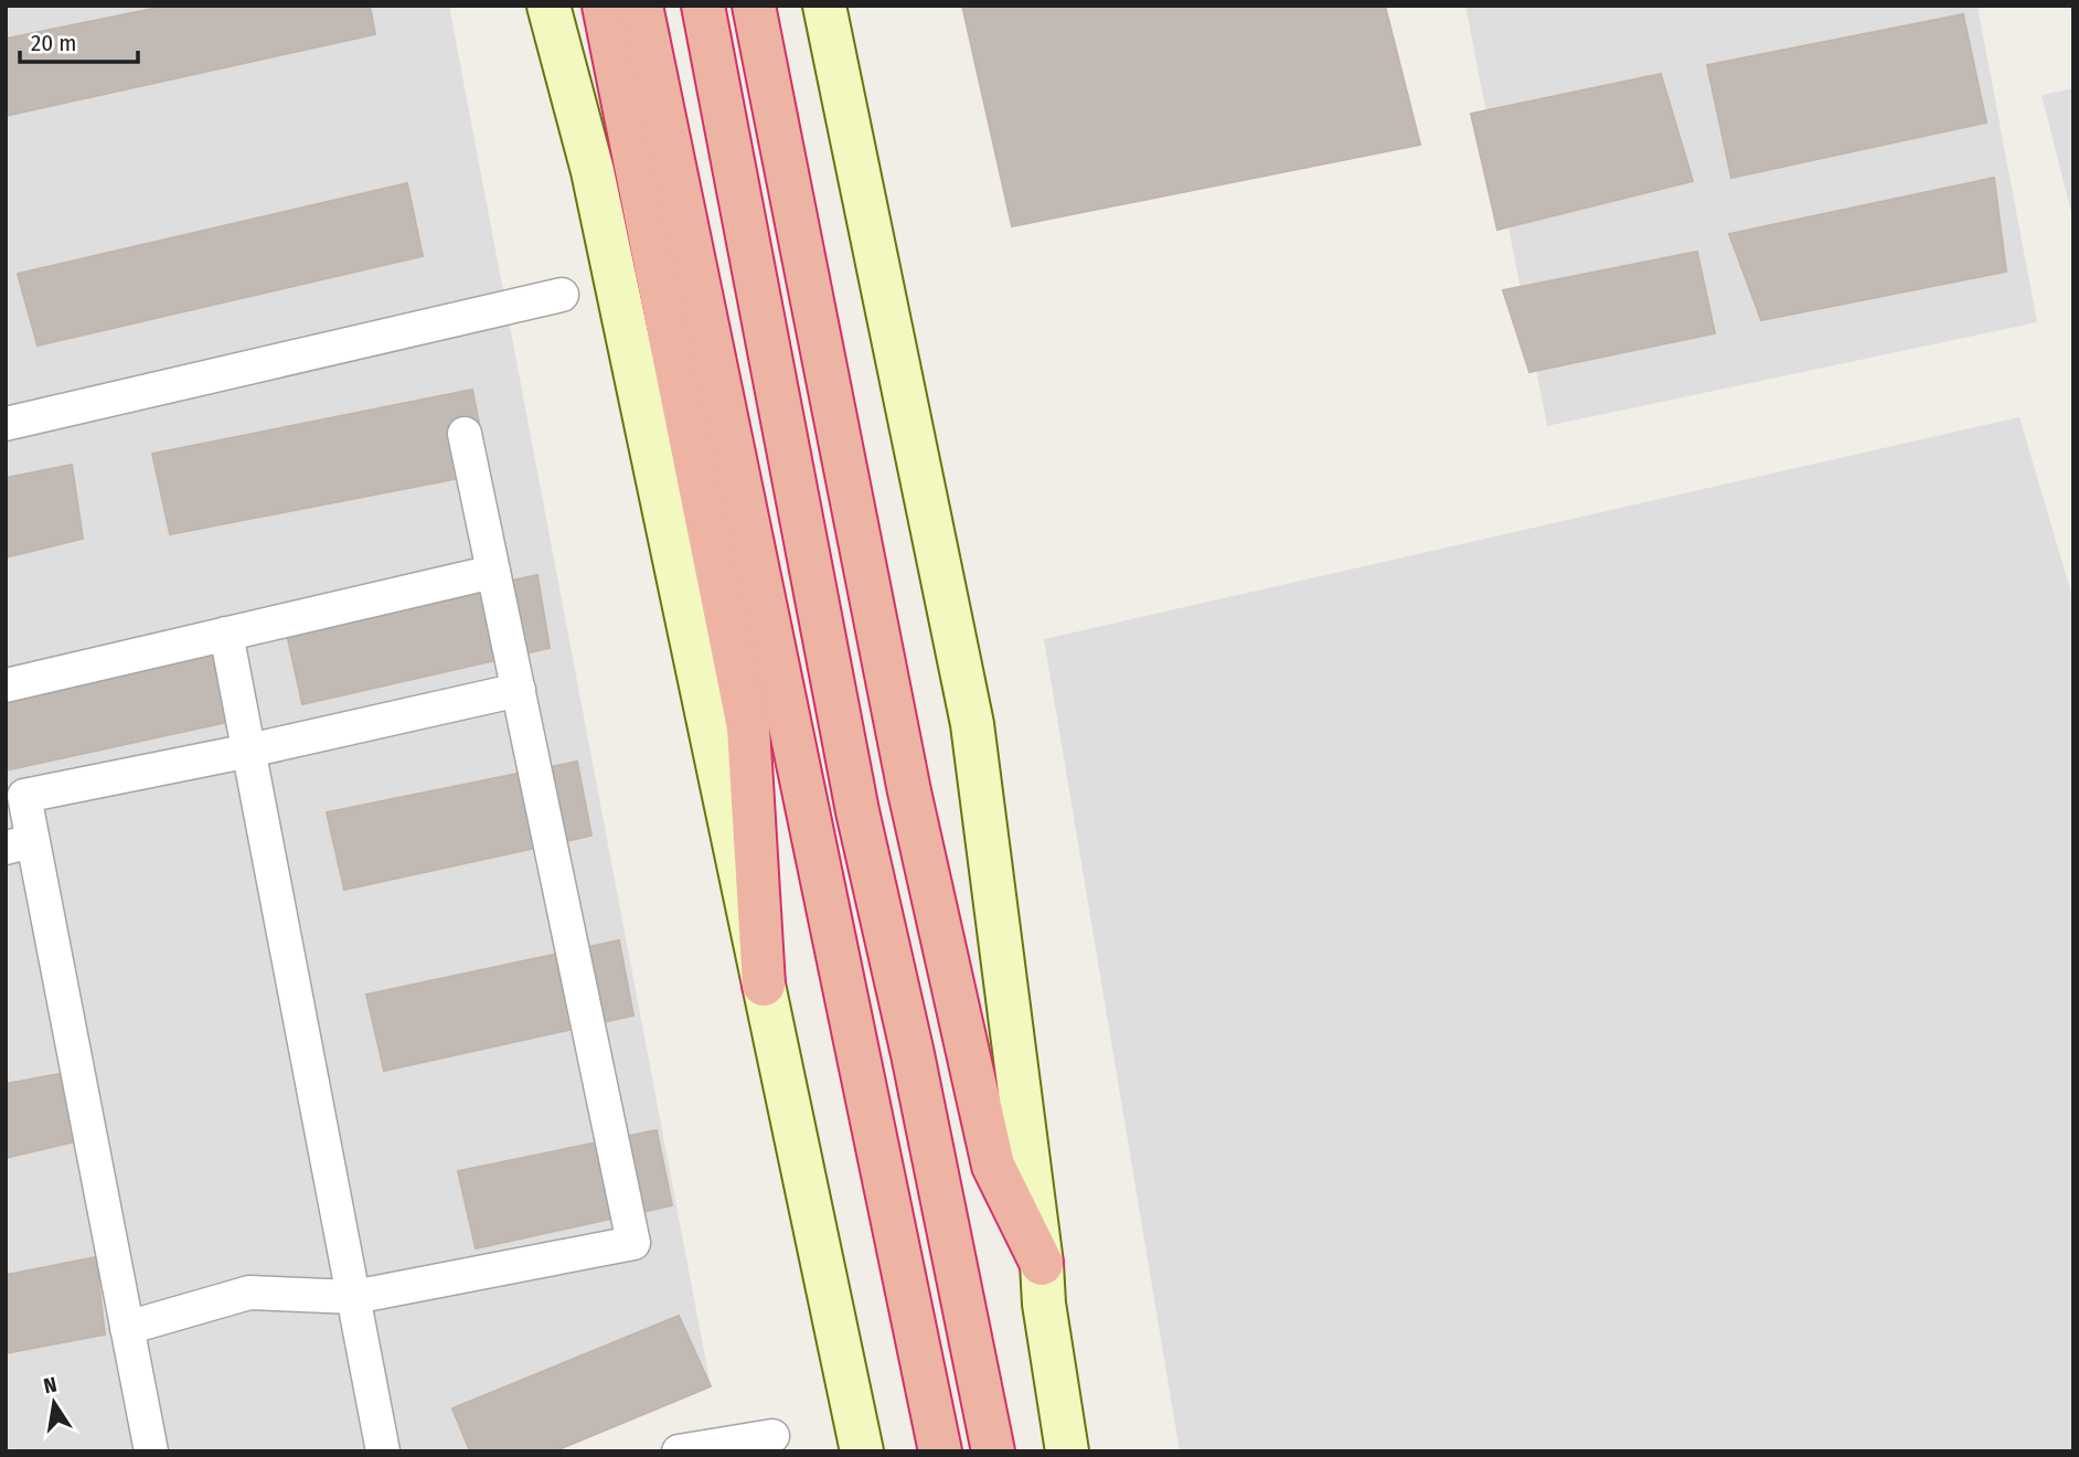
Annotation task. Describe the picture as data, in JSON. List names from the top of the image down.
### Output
{
  "scale_bar": "20 m",
  "north": "top"
}
